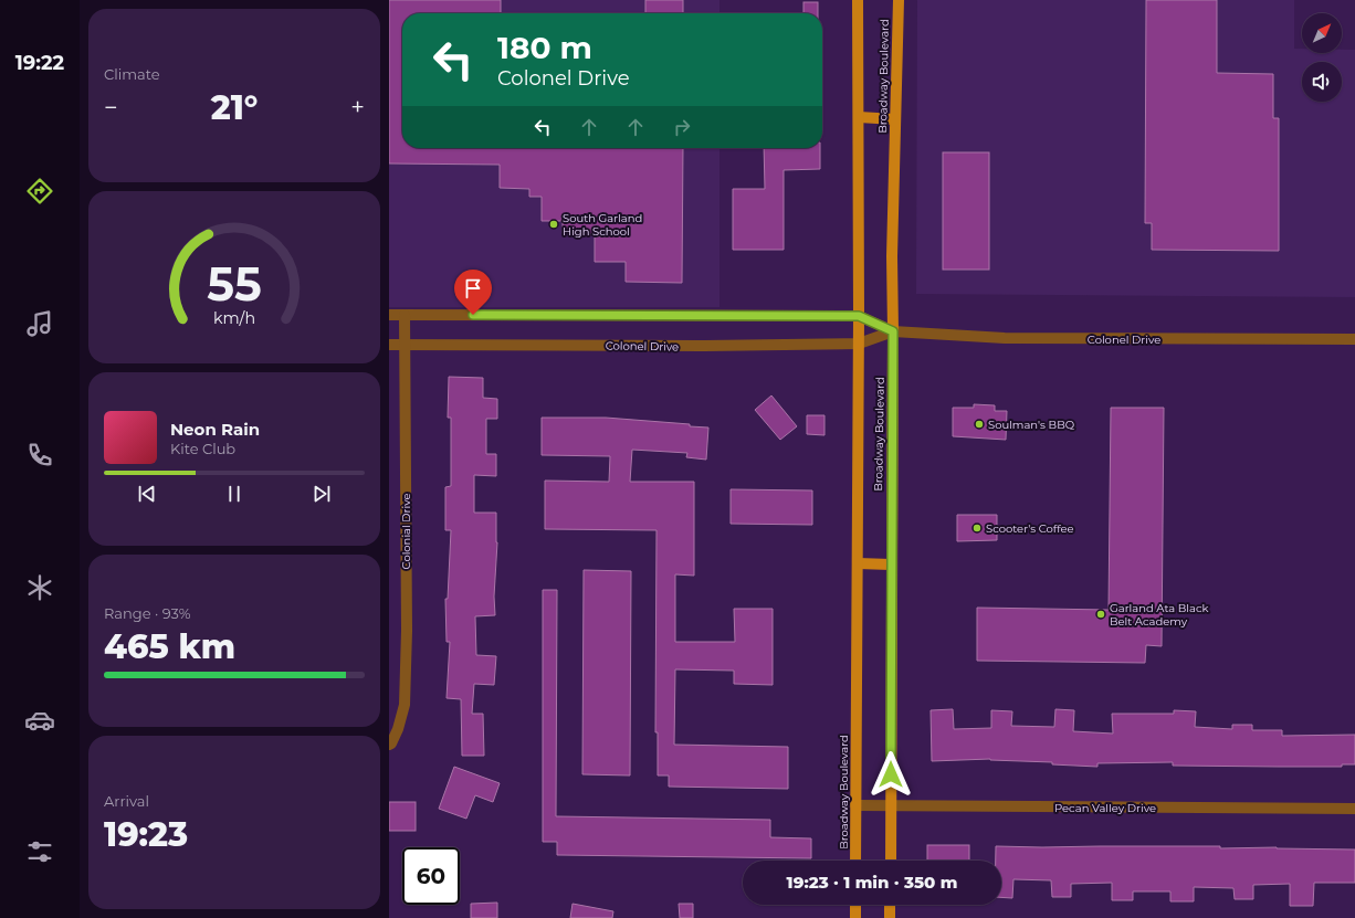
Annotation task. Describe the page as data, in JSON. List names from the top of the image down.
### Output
{
  "streets": {
    "main road": ["Broadway Boulevard"],
    "street": ["Colonel Drive", "Colonial Drive", "Pecan Valley Drive"]
  },
  "crossings": [
    ["Broadway Boulevard", "Colonel Drive"],
    ["Broadway Boulevard", "Pecan Valley Drive"],
    ["Colonel Drive", "Colonial Drive"]
  ],
  "places": [
    "South Garland High School",
    "Soulman's BBQ",
    "Scooter's Coffee",
    "Garland Ata Black Belt Academy"
  ],
  "north": "top right",
  "page": {
    "tabs": "19:22",
    "tile": [
      "Climate",
      ["Range · 93%", "465 km"],
      ["Arrival", "19:23"]
    ],
    "turn": ["180 m", "Colonel Drive"],
    "heat": ["−", "21°", "+"],
    "song": ["Neon Rain", "Kite Club"],
    "limit": "60",
    "trip": "19:23 · 1 min · 350 m",
    "gauge": ["55", "km/h"]
  }
}
